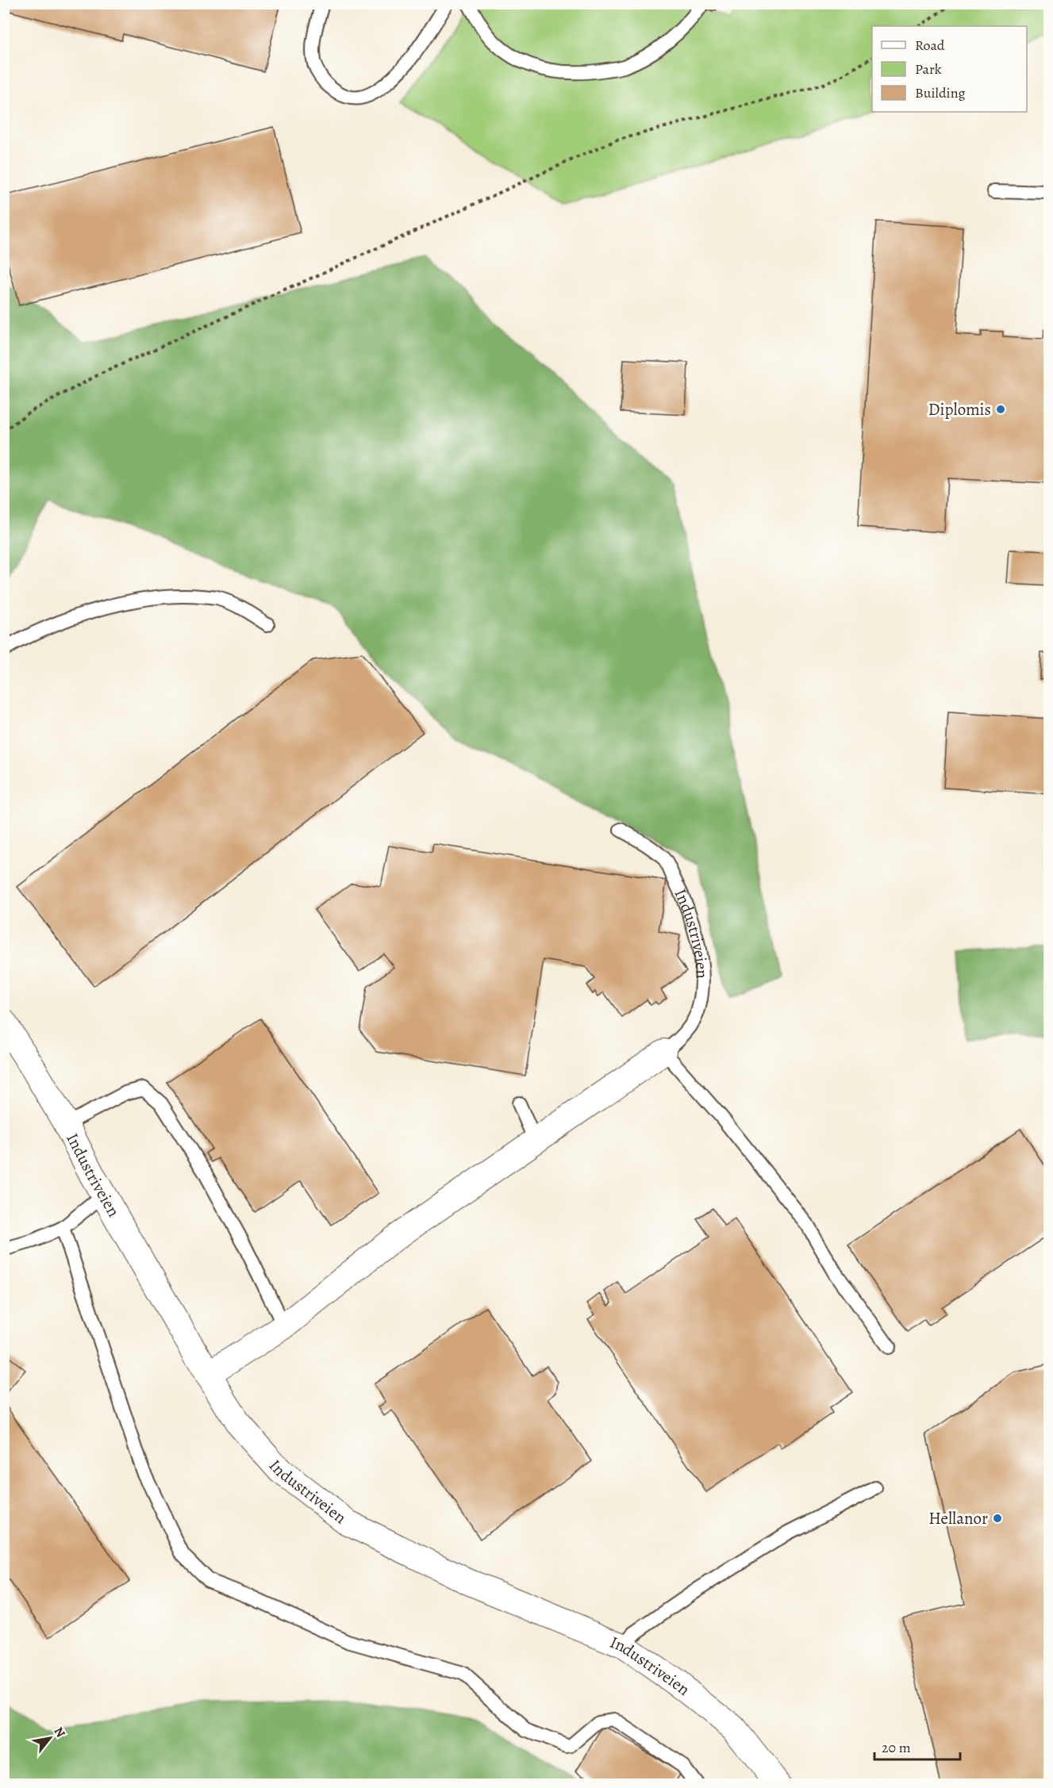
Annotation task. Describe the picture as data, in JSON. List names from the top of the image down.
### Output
{
  "streets": {
    "street": ["Industriveien"]
  },
  "places": ["Diplomis", "Hellanor"],
  "legend": ["Road", "Park", "Building"],
  "scale_bar": "20 m",
  "north": "top right"
}
